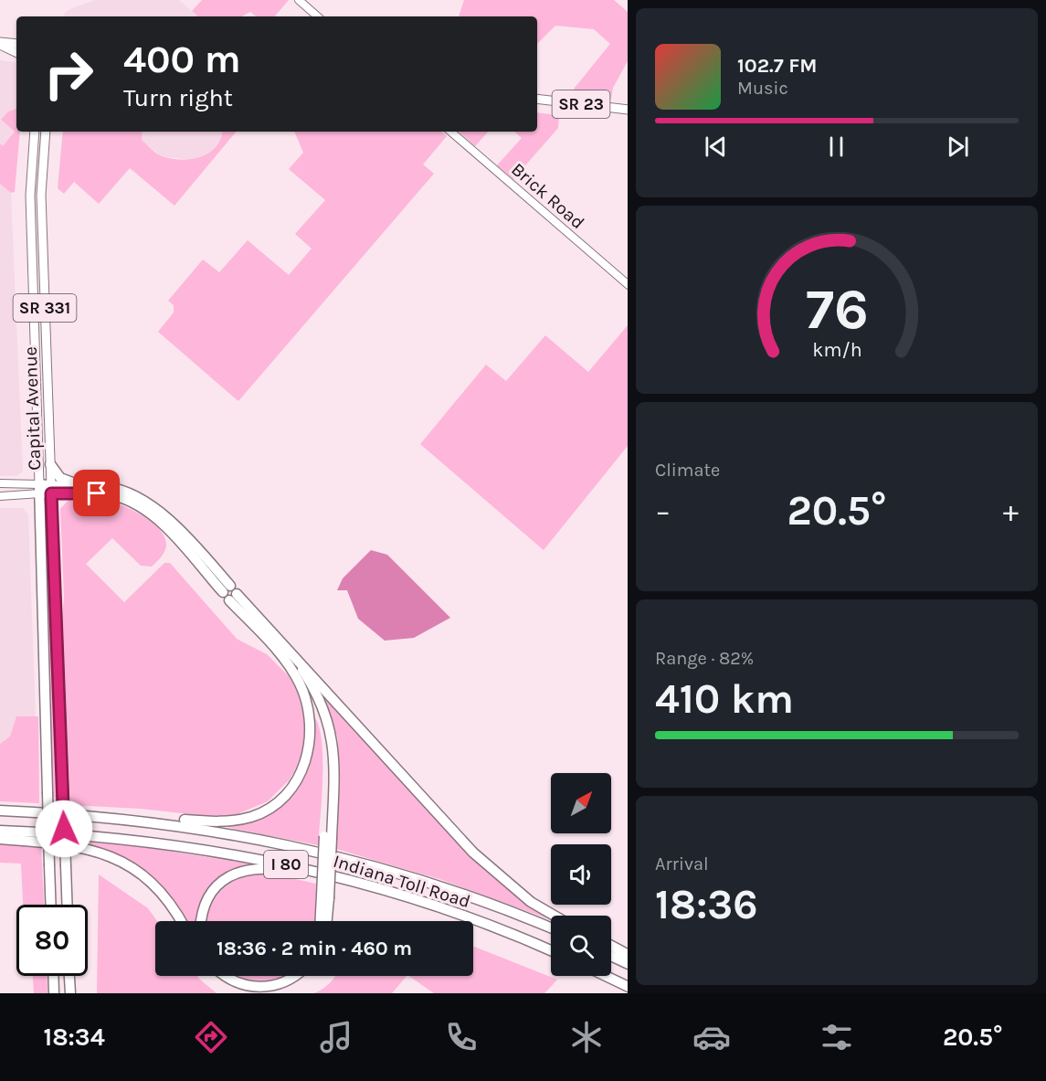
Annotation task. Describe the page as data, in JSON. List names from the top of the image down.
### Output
{
  "streets": {
    "highway": [
      "SR 331",
      "Capital Avenue",
      "I 80",
      "Indiana Toll Road"
    ],
    "main road": ["SR 23"],
    "street": ["Brick Road"]
  },
  "north": "top right",
  "page": {
    "turn": ["400 m", "Turn right"],
    "song": ["102.7 FM", "Music"],
    "tile": [
      "Climate",
      ["Range · 82%", "410 km"],
      ["Arrival", "18:36"]
    ],
    "heat": ["−", "20.5°", "+"],
    "limit": "80",
    "trip": "18:36 · 2 min · 460 m",
    "tabs": ["18:34", "20.5°"],
    "gauge": ["76", "km/h"]
  }
}
